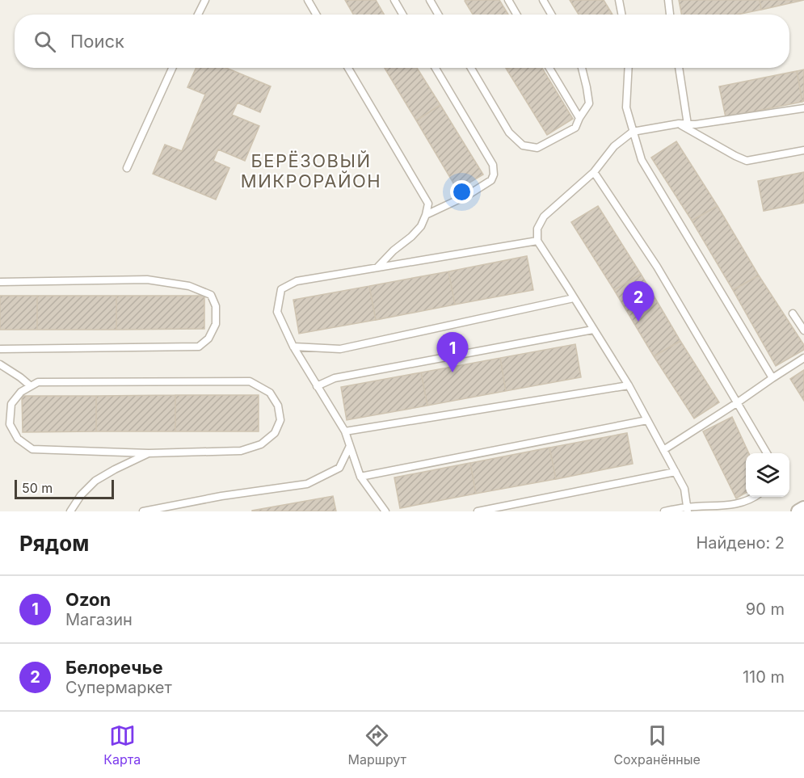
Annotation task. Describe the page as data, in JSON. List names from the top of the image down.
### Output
{
  "districts": ["БЕРЁЗОВЫЙ МИКРОРАЙОН"],
  "scale_bar": "50 m",
  "page": {
    "search": "Поиск",
    "pins": ["2", "1"],
    "scale": "50 m",
    "heading": ["Рядом", "Найдено: 2"],
    "list": [
      {
        "mark": "1",
        "name": "Ozon",
        "note": "Магазин",
        "value": "90 m"
      },
      {
        "mark": "2",
        "name": "Белоречье",
        "note": "Супермаркет",
        "value": "110 m"
      }
    ],
    "nav": ["Карта", "Маршрут", "Сохранённые"]
  }
}
